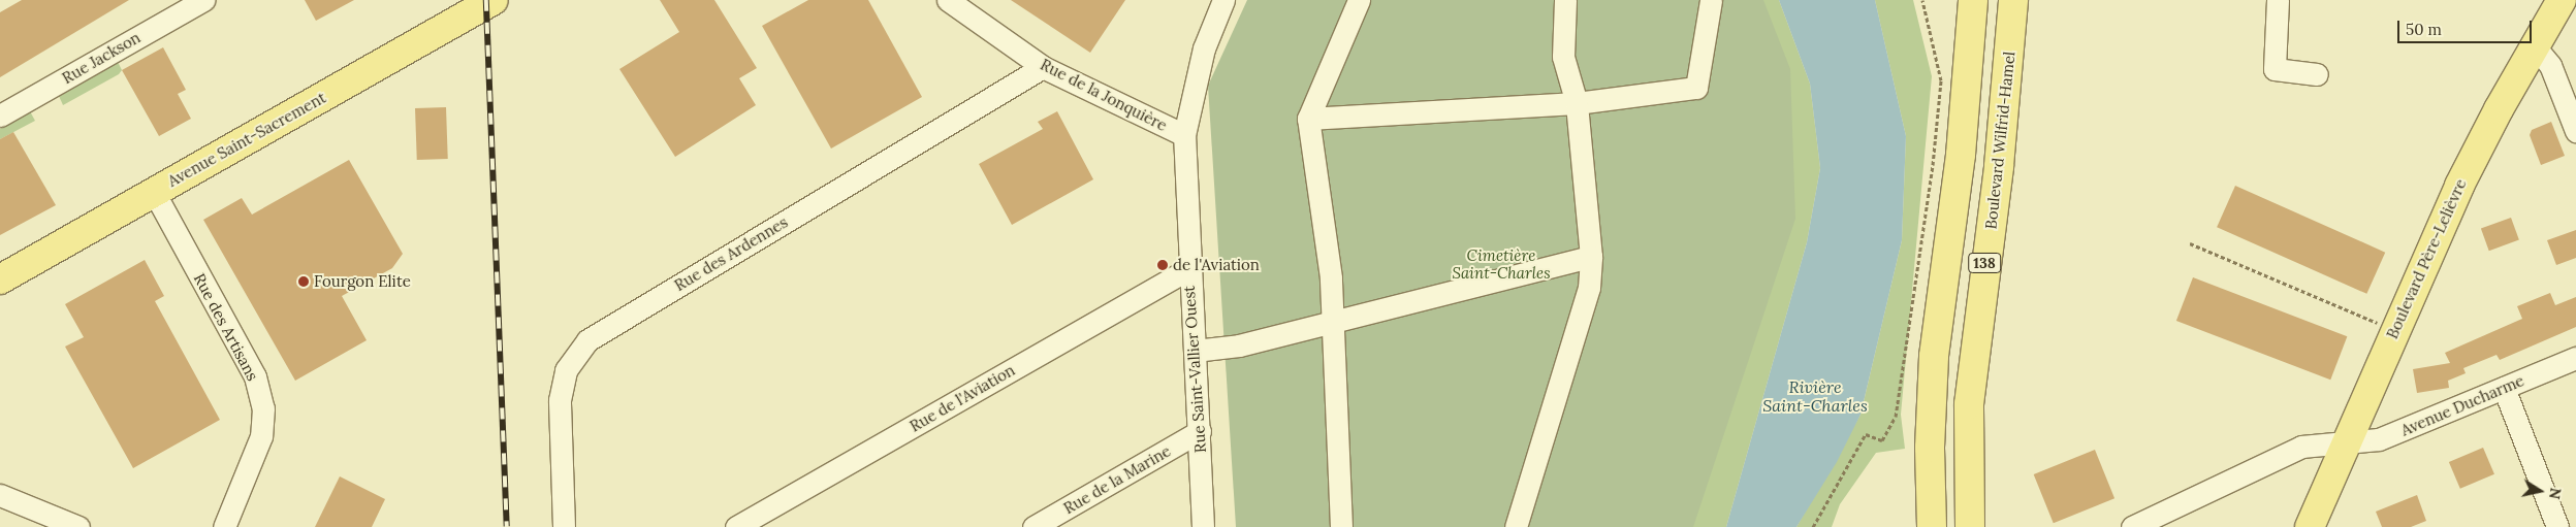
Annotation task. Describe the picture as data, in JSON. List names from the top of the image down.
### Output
{
  "streets": {
    "main road": [
      "Avenue Saint-Sacrement",
      "Boulevard Wilfrid-Hamel",
      "Boulevard Père-Lelièvre",
      "138"
    ],
    "street": [
      "Rue Jackson",
      "Rue de la Jonquière",
      "Rue des Ardennes",
      "Rue des Artisans",
      "Rue Saint-Vallier Ouest",
      "Rue de l'Aviation",
      "Avenue Ducharme",
      "Rue de la Marine"
    ]
  },
  "crossings": [
    ["Rue de la Jonquière", "Rue des Ardennes"],
    ["Rue de la Jonquière", "Rue Saint-Vallier Ouest"],
    ["Avenue Saint-Sacrement", "Rue des Artisans"],
    ["Boulevard Père-Lelièvre", "Avenue Ducharme"],
    ["Rue Saint-Vallier Ouest", "Rue de l'Aviation"],
    ["Rue Saint-Vallier Ouest", "Rue de la Marine"]
  ],
  "water": ["Rivière Saint-Charles"],
  "parks": ["Cimetière Saint-Charles"],
  "places": ["de l'Aviation", "Fourgon Elite"],
  "scale_bar": "50 m",
  "north": "right"
}
